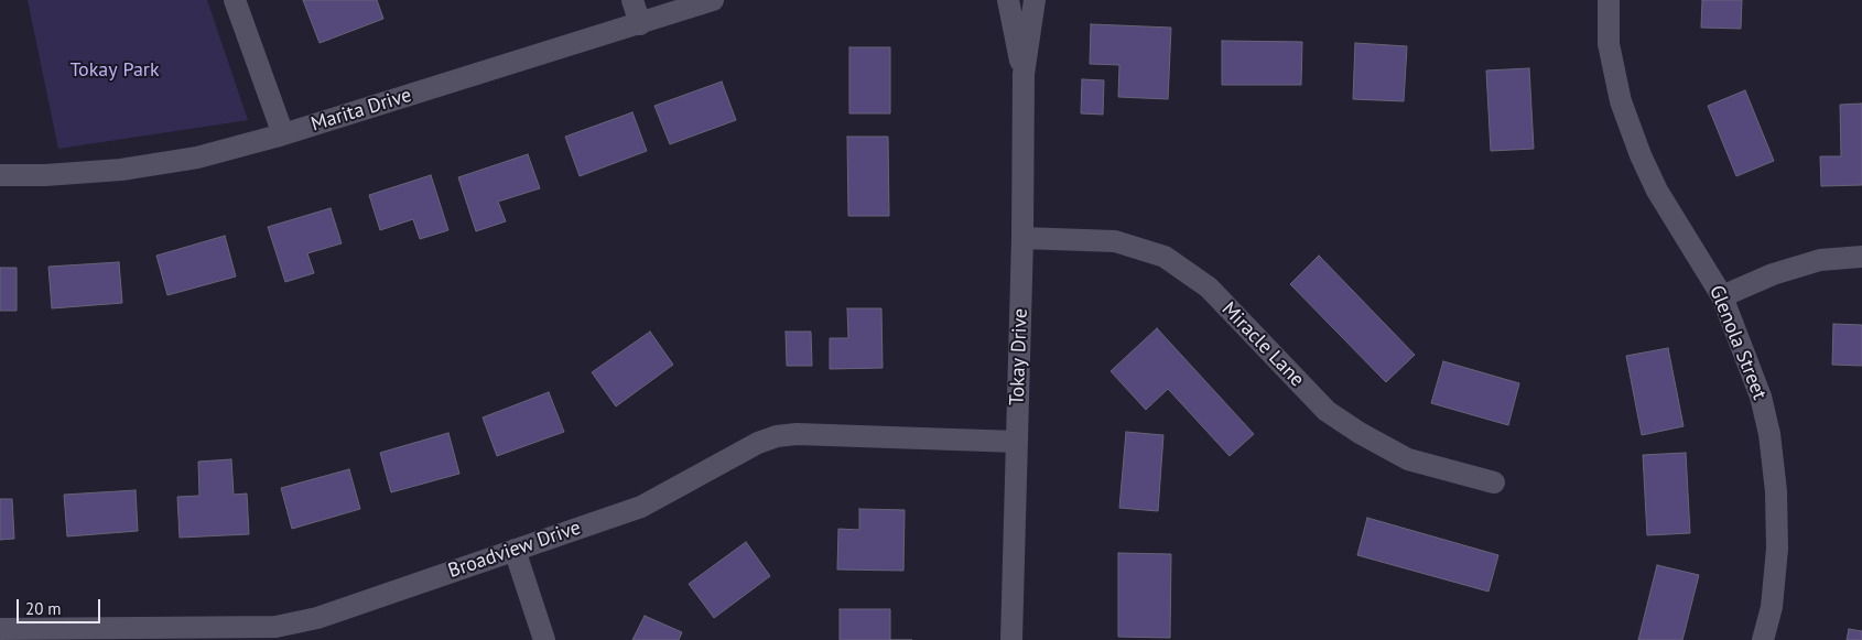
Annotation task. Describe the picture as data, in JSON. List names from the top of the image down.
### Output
{
  "streets": {
    "street": [
      "Marita Drive",
      "Glenola Street",
      "Miracle Lane",
      "Tokay Drive",
      "Broadview Drive"
    ]
  },
  "crossings": [
    ["Miracle Lane", "Tokay Drive"],
    ["Tokay Drive", "Broadview Drive"]
  ],
  "parks": ["Tokay Park"],
  "scale_bar": "20 m"
}
